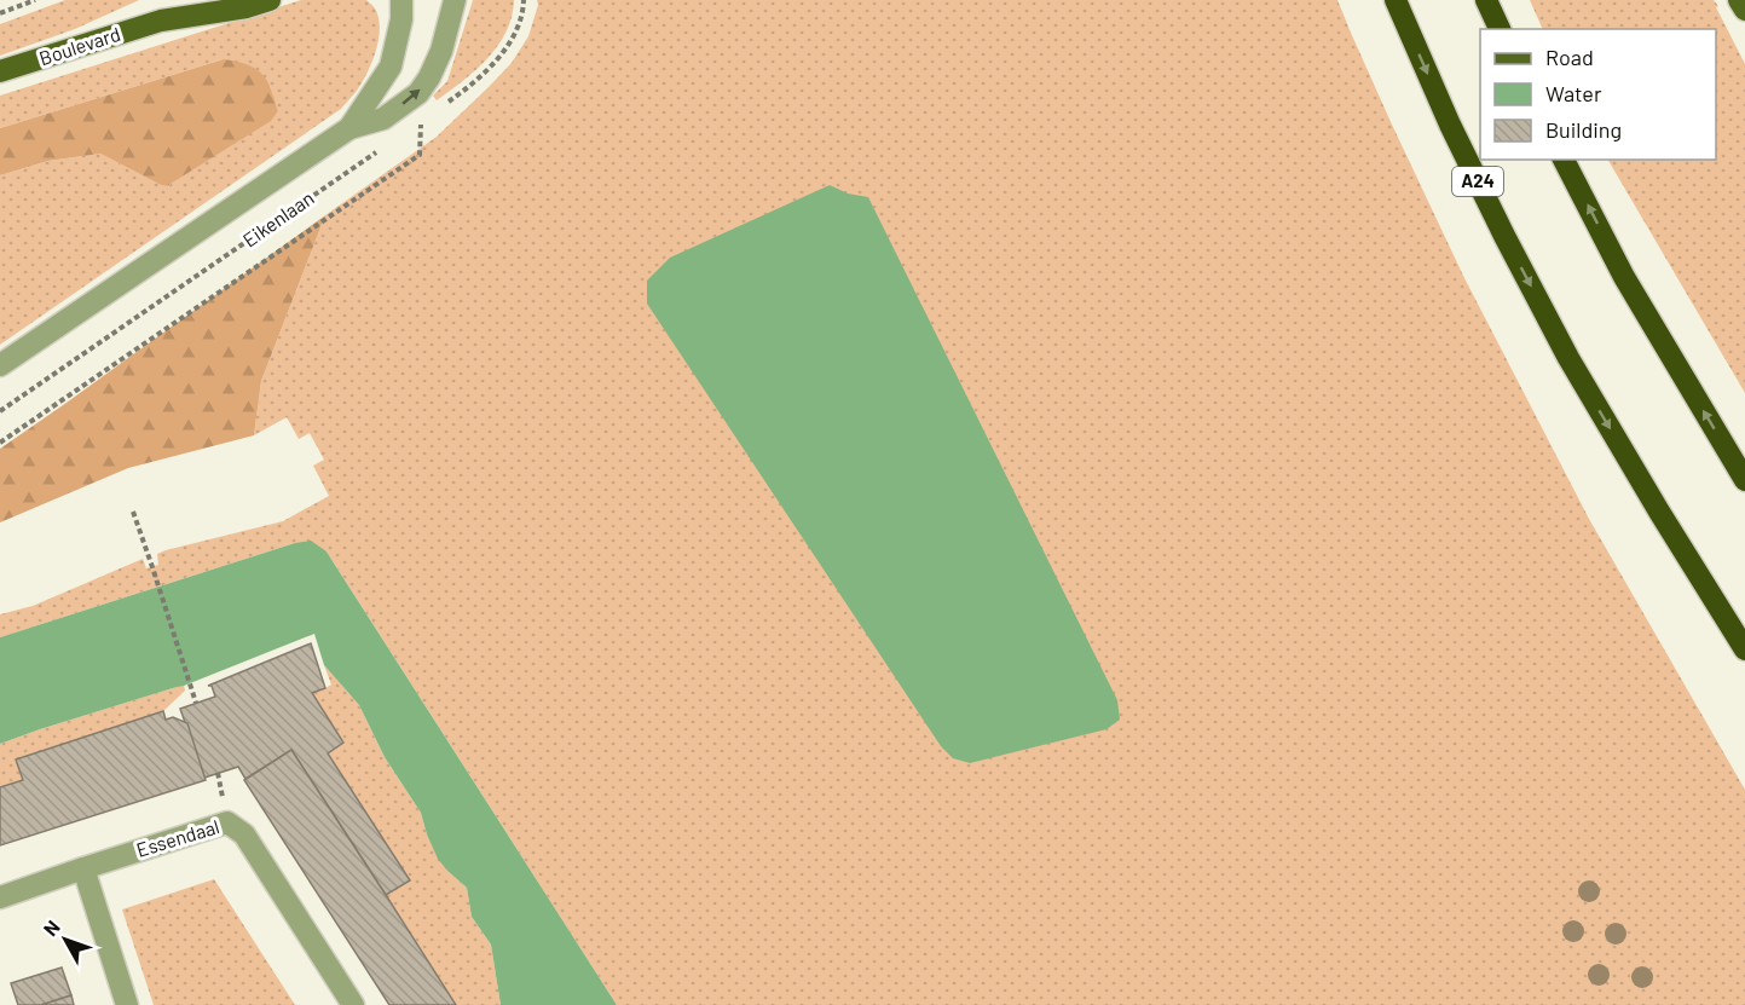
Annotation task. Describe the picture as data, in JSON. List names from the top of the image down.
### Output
{
  "streets": {
    "highway": ["A24"],
    "main road": ["Boulevard"],
    "street": ["Eikenlaan", "Essendaal"]
  },
  "legend": ["Road", "Water", "Building"],
  "north": "top left"
}
